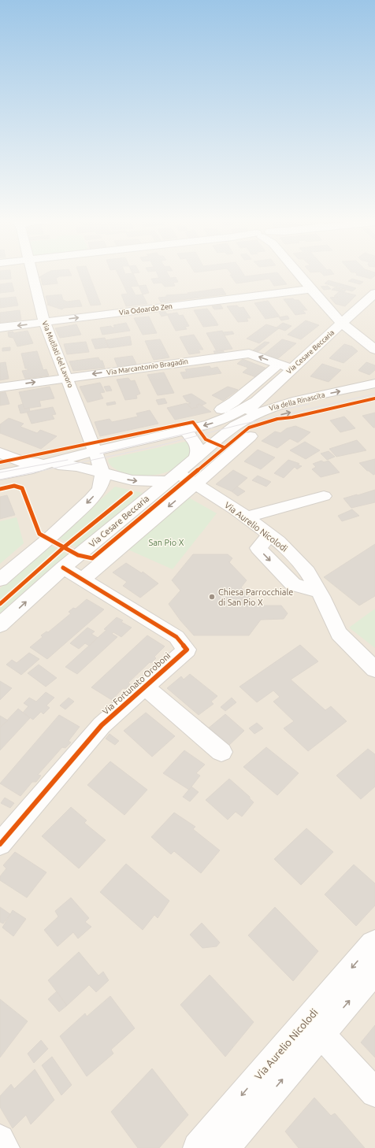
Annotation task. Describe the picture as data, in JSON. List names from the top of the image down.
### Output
{
  "streets": {
    "street": [
      "Via Odoardo Zen",
      "Via Cesare Beccaria",
      "Via Mutilati del Lavoro",
      "Via Marcantonio Bragadin",
      "Via della Rinascita",
      "Via Aurelio Nicolodi",
      "Via Fortunato Oroboni"
    ]
  },
  "crossings": [
    ["Via Odoardo Zen", "Via Mutilati del Lavoro"],
    ["Via Cesare Beccaria", "Via Mutilati del Lavoro"],
    ["Via Cesare Beccaria", "Via Marcantonio Bragadin"],
    ["Via Cesare Beccaria", "Via della Rinascita"],
    ["Via Cesare Beccaria", "Via Aurelio Nicolodi"],
    ["Via Cesare Beccaria", "Via Fortunato Oroboni"],
    ["Via Mutilati del Lavoro", "Via Marcantonio Bragadin"],
    ["Via Mutilati del Lavoro", "Via della Rinascita"]
  ],
  "parks": ["San Pio X"],
  "places": ["Chiesa Parrocchiale di San Pio X"]
}
